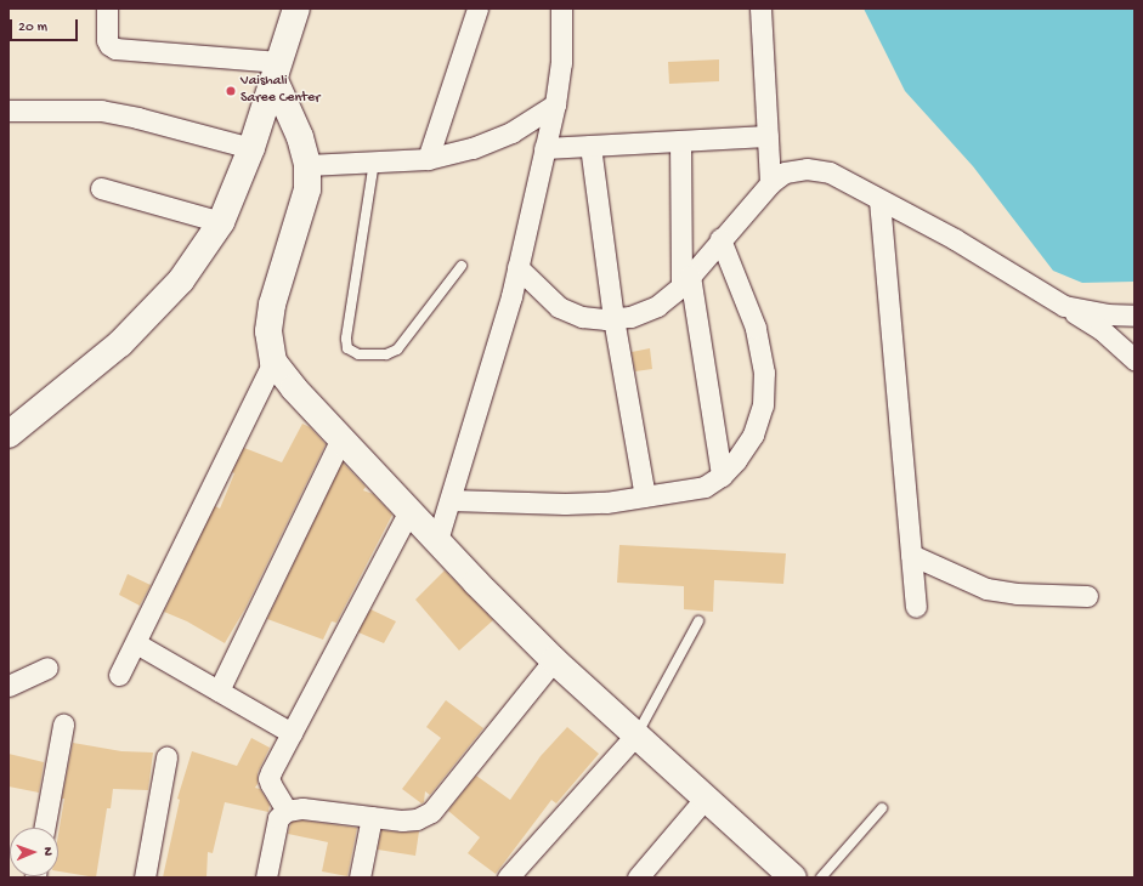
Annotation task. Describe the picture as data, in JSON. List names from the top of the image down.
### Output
{
  "places": ["Vaishali Saree Center"],
  "scale_bar": "20 m",
  "north": "right"
}
